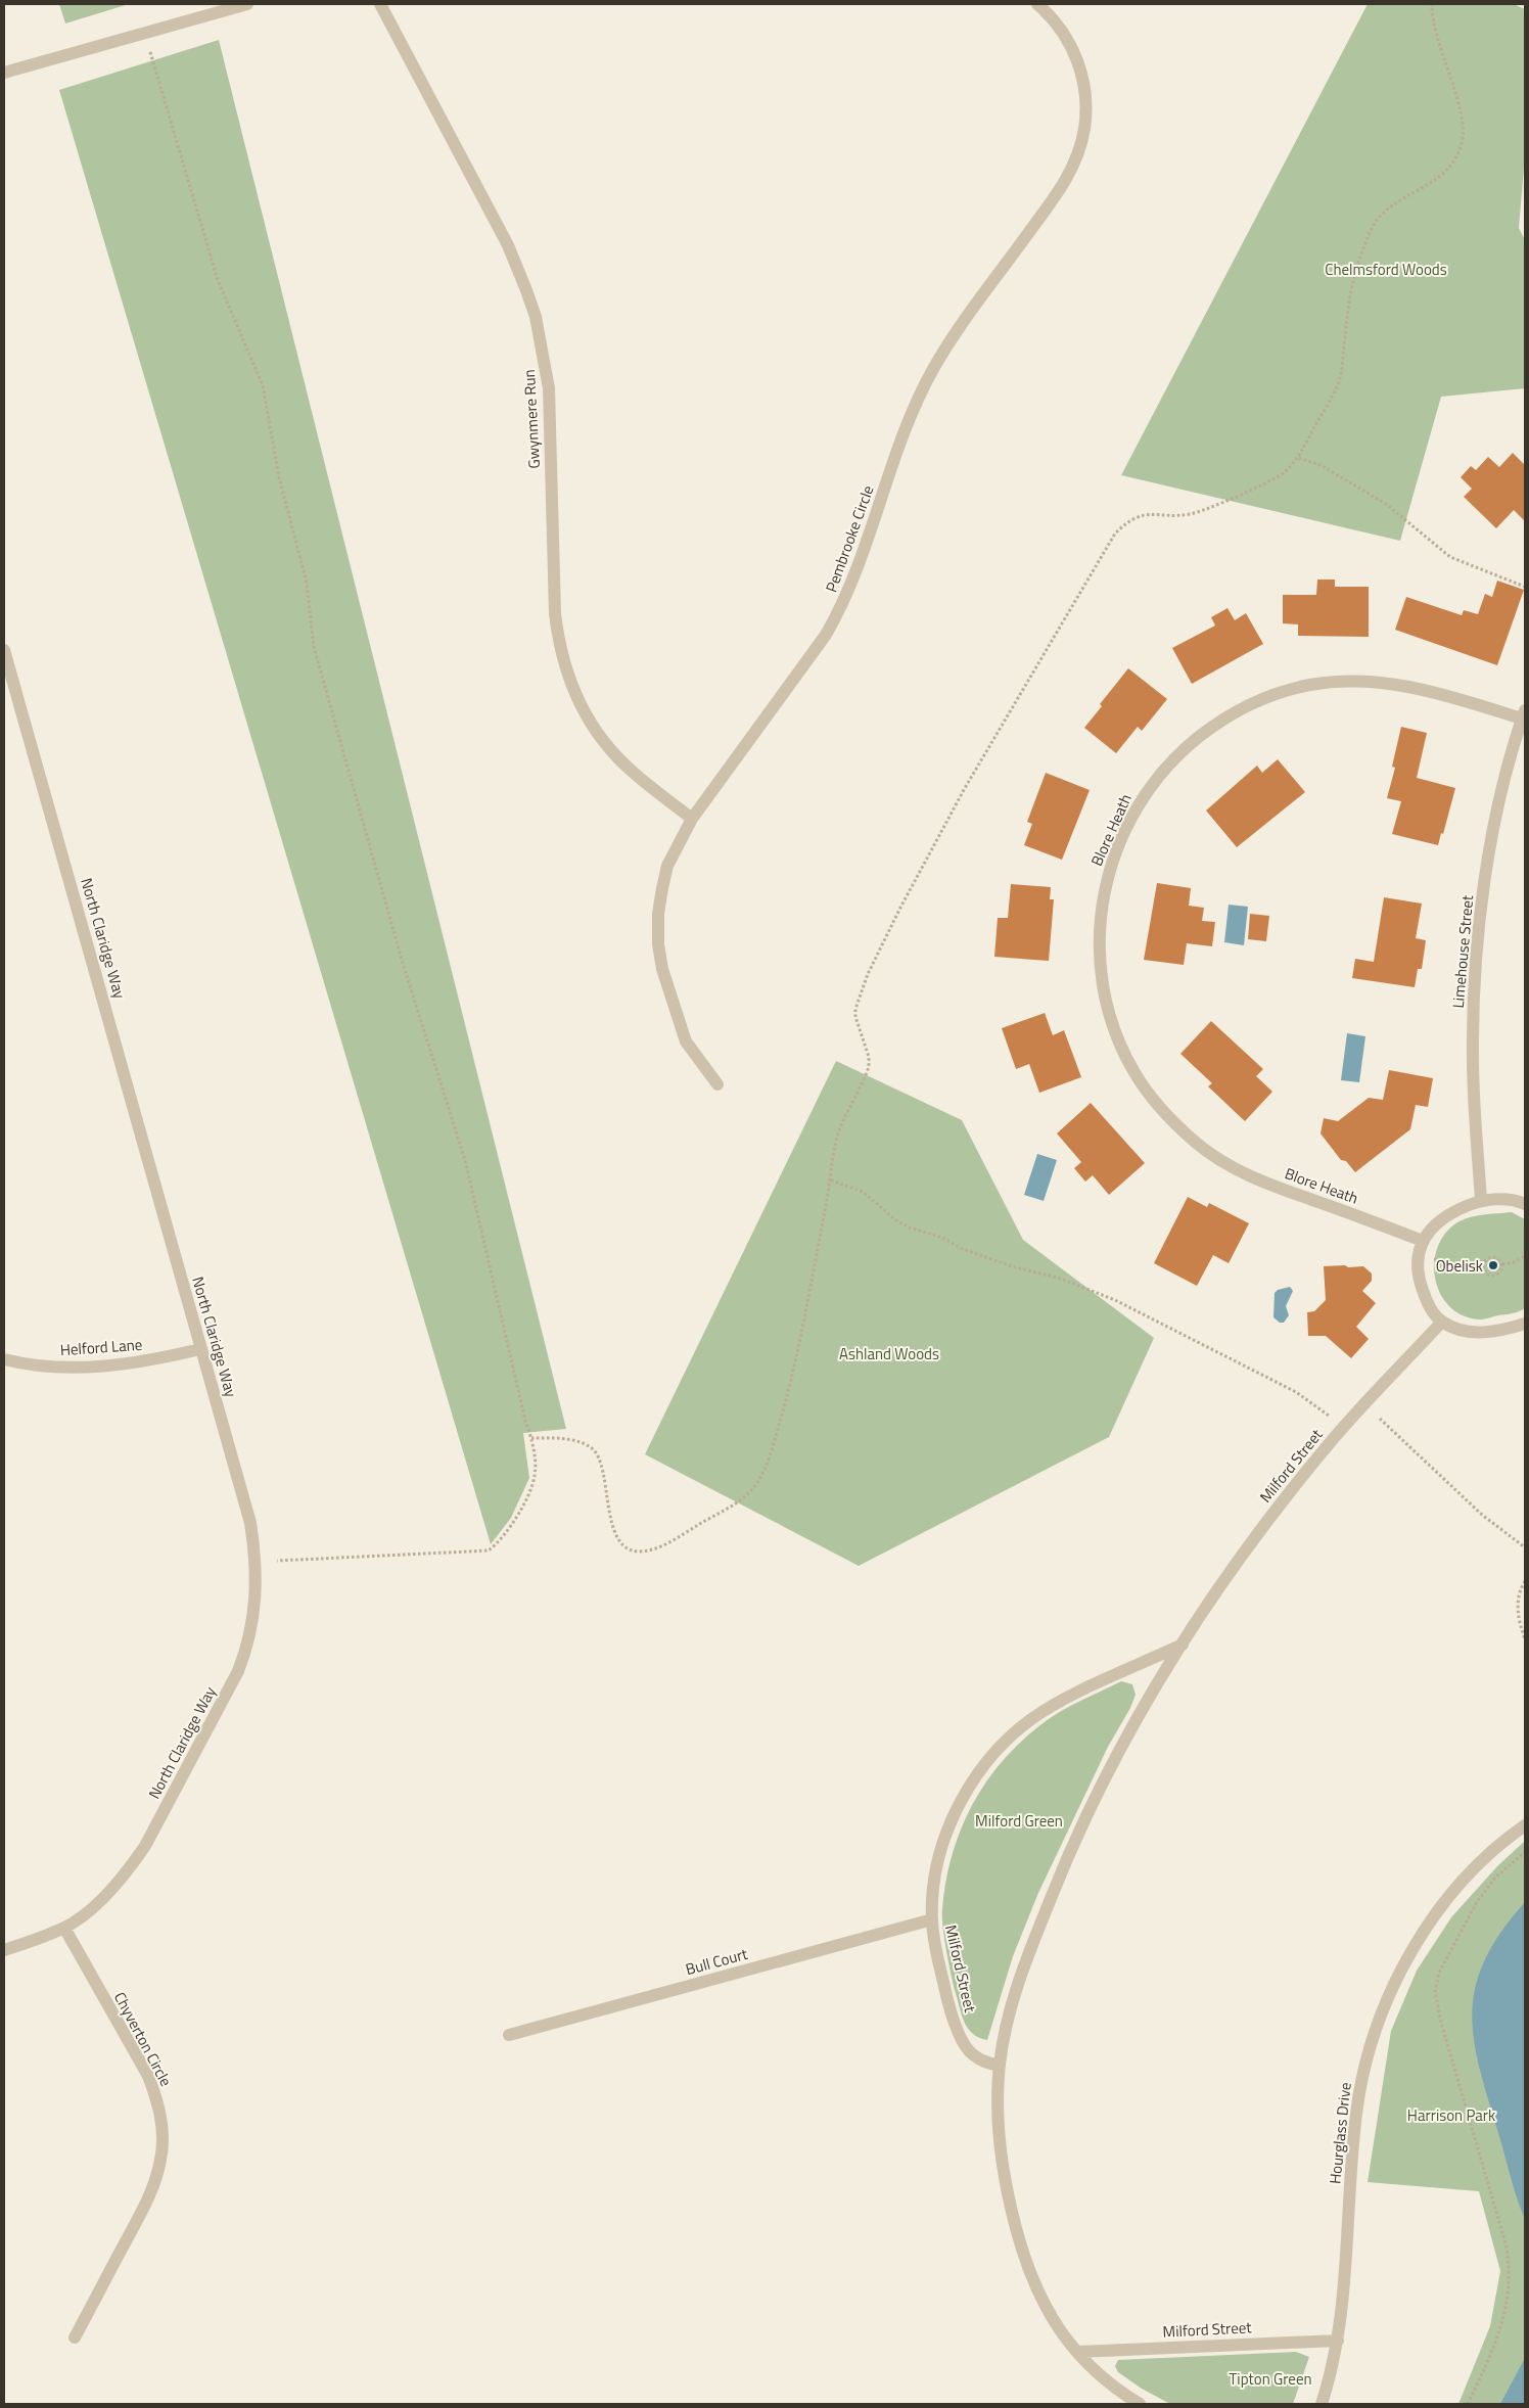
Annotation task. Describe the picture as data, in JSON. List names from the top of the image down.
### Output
{
  "streets": {
    "street": [
      "Gwynmere Run",
      "Pembrooke Circle",
      "Blore Heath",
      "North Claridge Way",
      "Limehouse Street",
      "Helford Lane",
      "Milford Street",
      "Bull Court",
      "Chyverton Circle",
      "Hourglass Drive"
    ]
  },
  "crossings": [
    ["Gwynmere Run", "Pembrooke Circle"],
    ["Blore Heath", "Limehouse Street"],
    ["North Claridge Way", "Helford Lane"],
    ["North Claridge Way", "Chyverton Circle"],
    ["Milford Street", "Bull Court"],
    ["Milford Street", "Hourglass Drive"]
  ],
  "parks": [
    "Chelmsford Woods",
    "Ashland Woods",
    "Milford Green",
    "Harrison Park",
    "Tipton Green"
  ],
  "places": ["Obelisk"]
}
